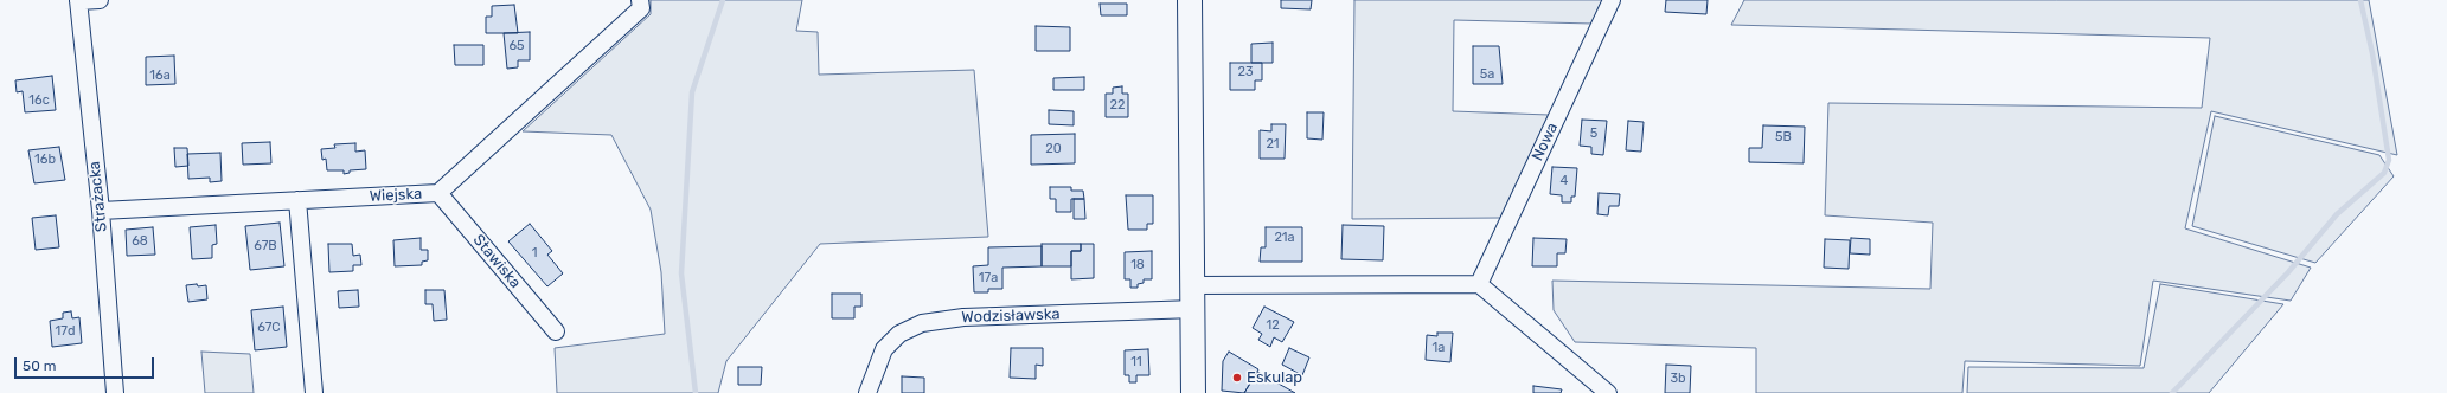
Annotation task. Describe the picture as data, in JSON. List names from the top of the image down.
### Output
{
  "streets": {
    "street": [
      "Nowa",
      "Wiejska",
      "Strażacka",
      "Stawiska",
      "Wodzisławska"
    ]
  },
  "crossings": [
    ["Wiejska", "Strażacka"],
    ["Wiejska", "Stawiska"]
  ],
  "places": ["Eskulap"],
  "house_numbers": [
    "65",
    "23",
    "5a",
    "16a",
    "16c",
    "22",
    "5",
    "5B",
    "21",
    "20",
    "16b",
    "4",
    "21a",
    "68",
    "67B",
    "1",
    "18",
    "17a",
    "12",
    "67C",
    "17d",
    "1a",
    "11",
    "3b"
  ],
  "scale_bar": "50 m"
}
